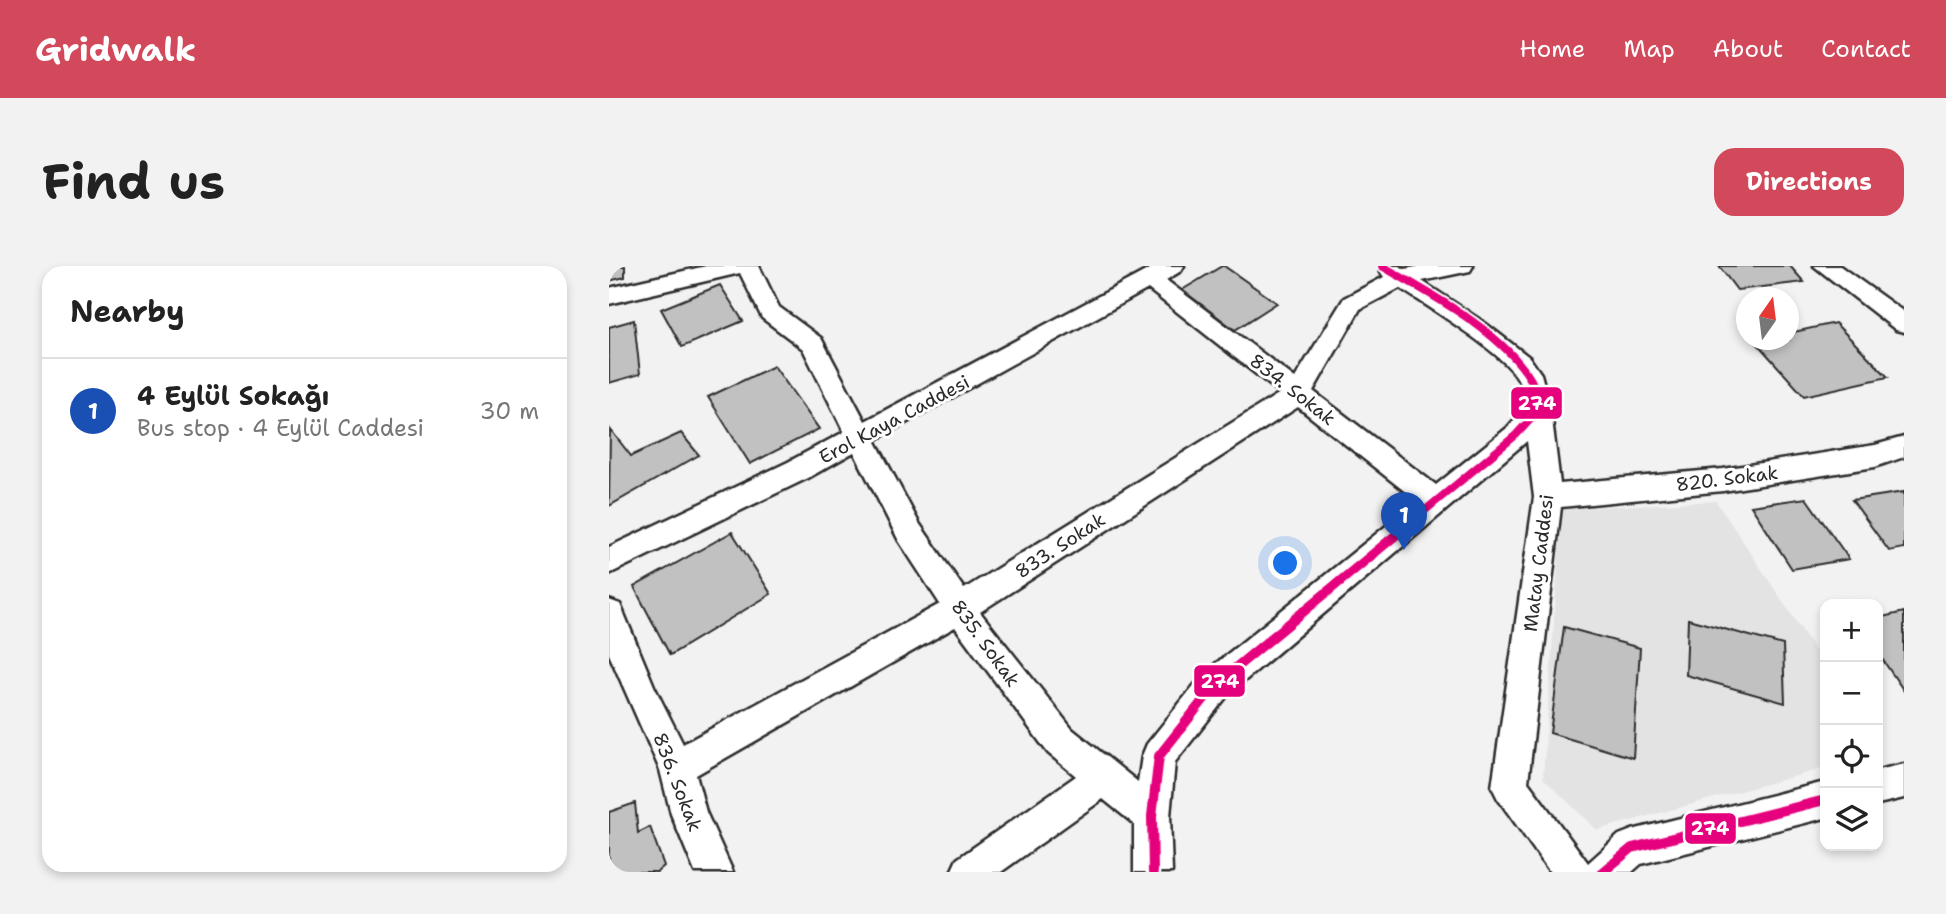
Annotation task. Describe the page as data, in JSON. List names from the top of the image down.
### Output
{
  "streets": {
    "street": [
      "834. Sokak",
      "Erol Kaya Caddesi",
      "820. Sokak",
      "833. Sokak",
      "Matay Caddesi",
      "835. Sokak",
      "836. Sokak"
    ]
  },
  "crossings": [
    ["834. Sokak", "Erol Kaya Caddesi"],
    ["834. Sokak", "833. Sokak"],
    ["Erol Kaya Caddesi", "835. Sokak"],
    ["820. Sokak", "Matay Caddesi"],
    ["833. Sokak", "Matay Caddesi"],
    ["833. Sokak", "835. Sokak"],
    ["833. Sokak", "836. Sokak"]
  ],
  "lines": ["transit line 274"],
  "north": "top",
  "page": {
    "header": "Gridwalk",
    "nav": [
      "Home",
      "Map",
      "About",
      "Contact"
    ],
    "buttons": "Directions",
    "title": "Find us",
    "heading": "Nearby",
    "list": [
      {
        "mark": "1",
        "name": "4 Eylül Sokağı",
        "note": "Bus stop · 4 Eylül Caddesi",
        "value": "30 m"
      }
    ],
    "pins": "1",
    "map_buttons": ["+", "−"]
  }
}
